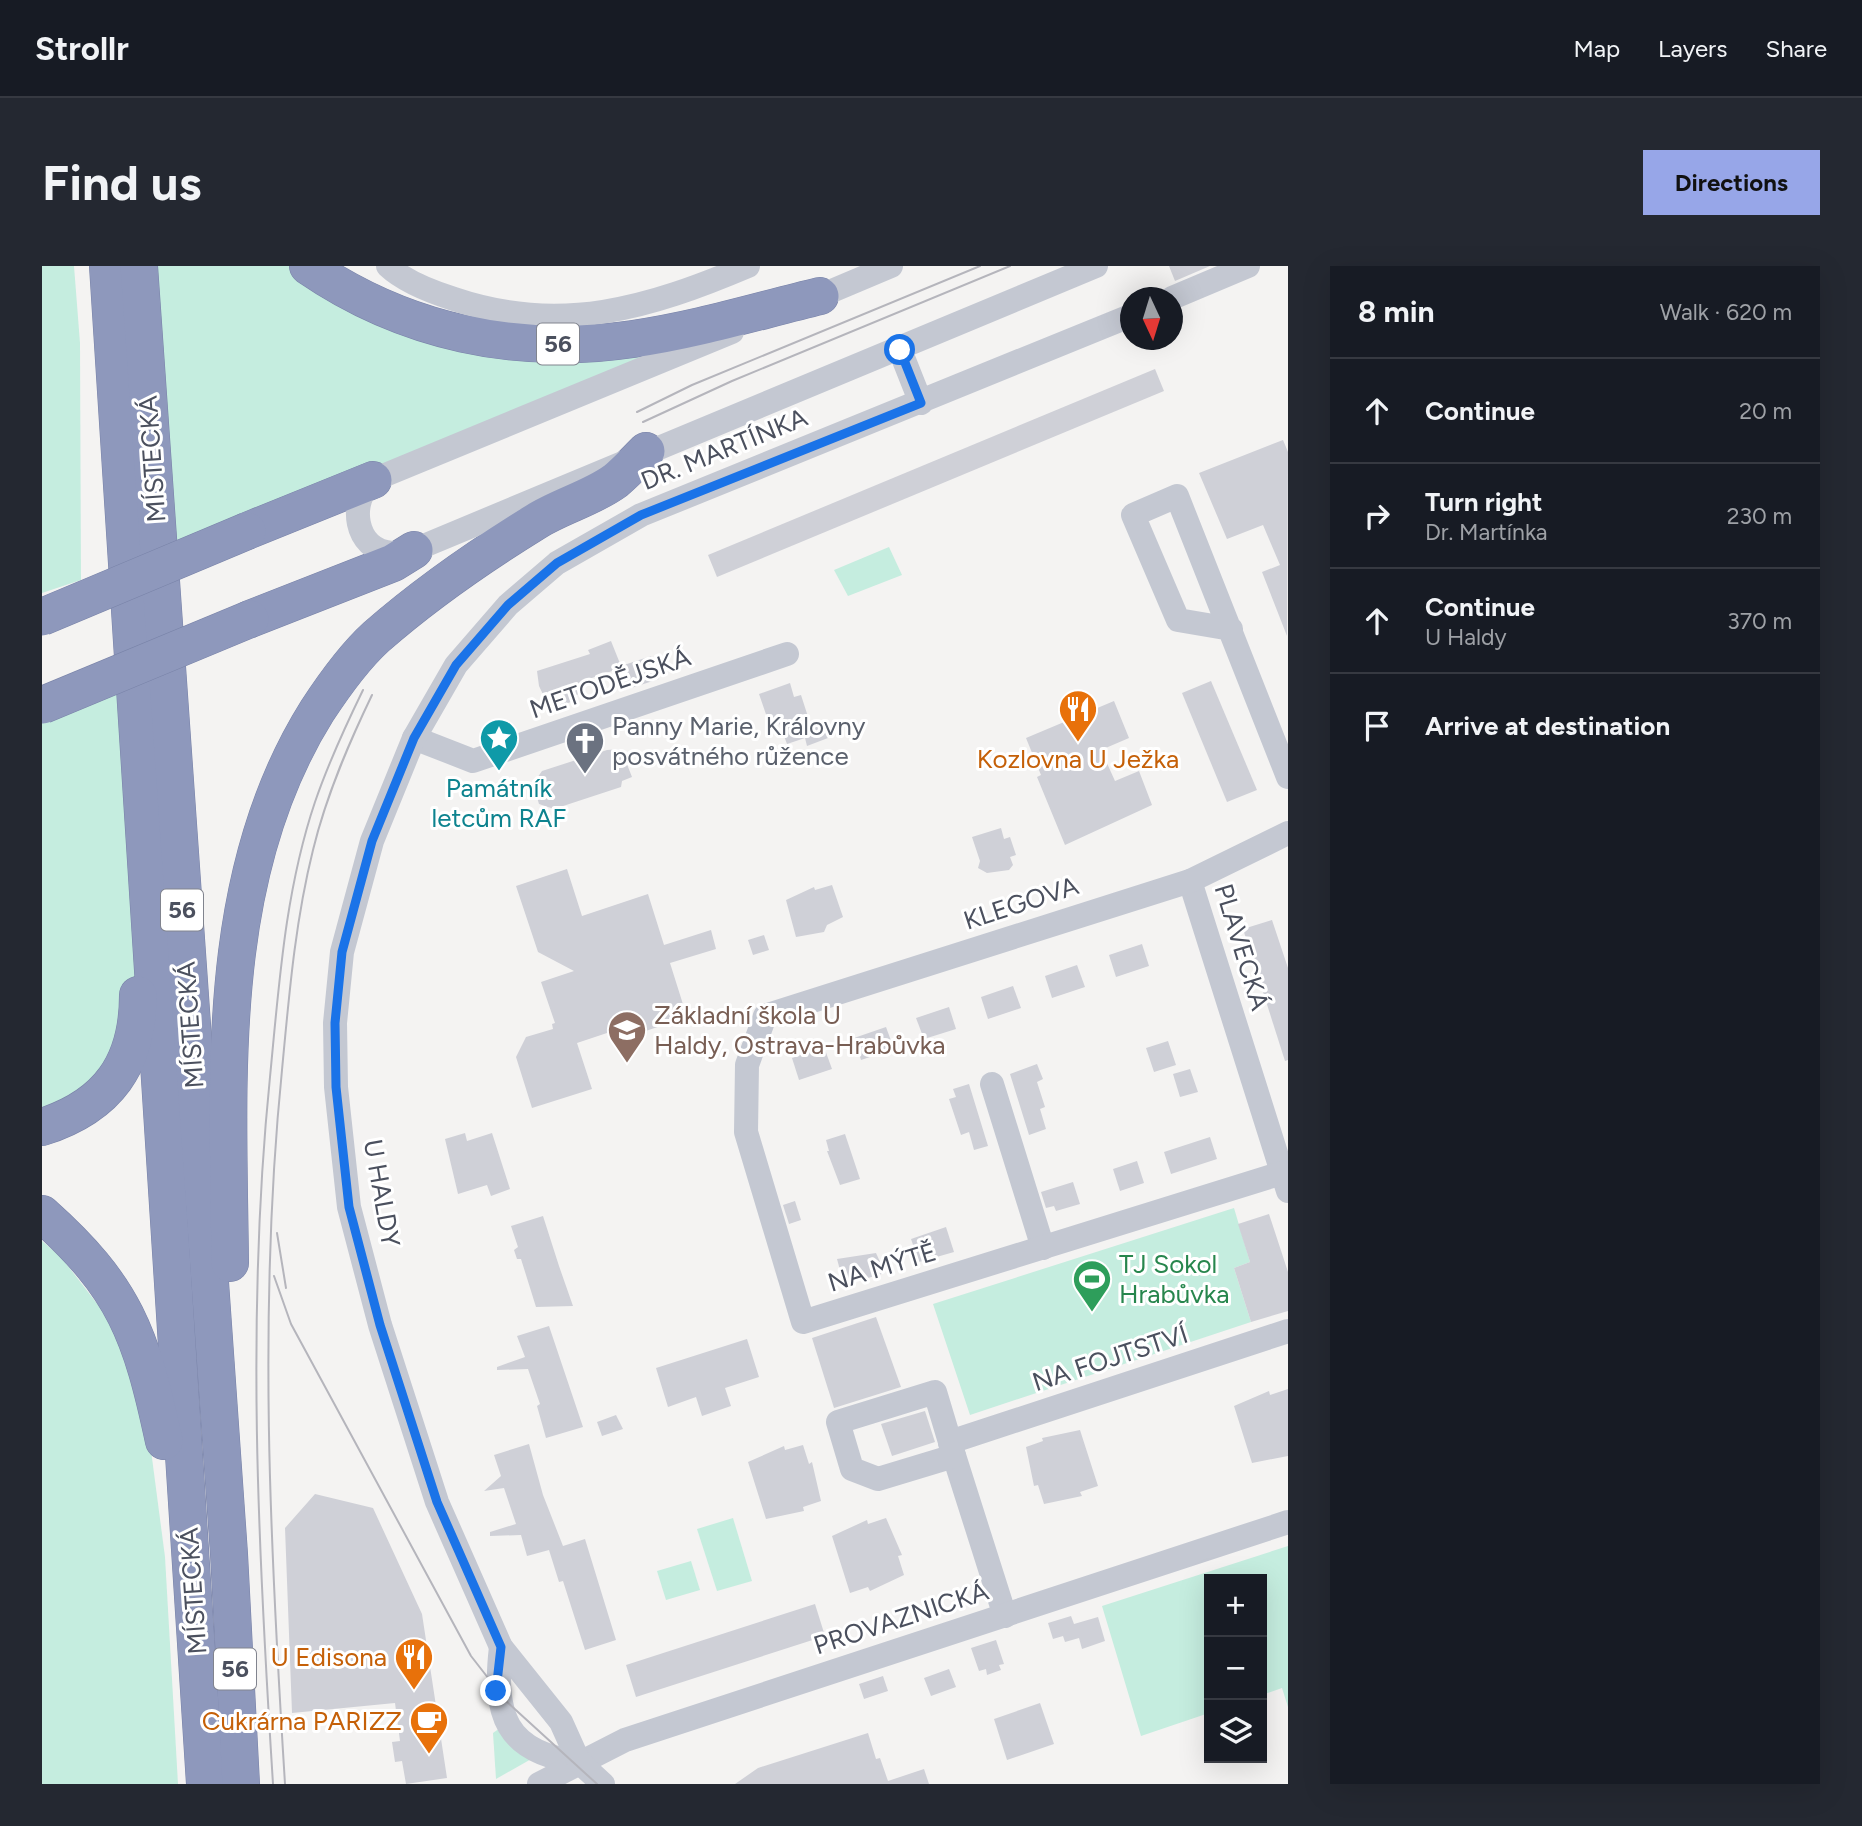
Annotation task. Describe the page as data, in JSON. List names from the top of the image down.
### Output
{
  "streets": {
    "highway": ["56", "MÍSTECKÁ"],
    "street": [
      "DR. MARTÍNKA",
      "METODĚJSKÁ",
      "KLEGOVA",
      "PLAVECKÁ",
      "U HALDY",
      "NA MÝTĚ",
      "NA FOJTSTVÍ",
      "PROVAZNICKÁ"
    ]
  },
  "crossings": [
    ["56", "DR. MARTÍNKA"],
    ["56", "MÍSTECKÁ"],
    ["DR. MARTÍNKA", "METODĚJSKÁ"],
    ["DR. MARTÍNKA", "U HALDY"],
    ["METODĚJSKÁ", "U HALDY"],
    ["KLEGOVA", "PLAVECKÁ"],
    ["KLEGOVA", "NA MÝTĚ"],
    ["PLAVECKÁ", "NA MÝTĚ"],
    ["U HALDY", "PROVAZNICKÁ"]
  ],
  "places": {
    "restaurant": ["Kozlovna U Ježka", "U Edisona"],
    "place": ["Památník letcům RAF"],
    "church": ["Panny Marie, Královny posvátného růžence"],
    "school or university": ["Základní škola U Haldy, Ostrava-Hrabůvka"],
    "sports": ["TJ Sokol Hrabůvka"],
    "cafe": ["Cukrárna PARIZZ"]
  },
  "north": "bottom",
  "page": {
    "header": "Strollr",
    "nav": ["Map", "Layers", "Share"],
    "buttons": "Directions",
    "title": "Find us",
    "heading": ["8 min", "Walk · 620 m"],
    "list": [
      ["Continue", "20 m"],
      ["Turn right", "Dr. Martínka", "230 m"],
      ["Continue", "U Haldy", "370 m"],
      "Arrive at destination"
    ],
    "map_buttons": ["+", "−"]
  }
}
